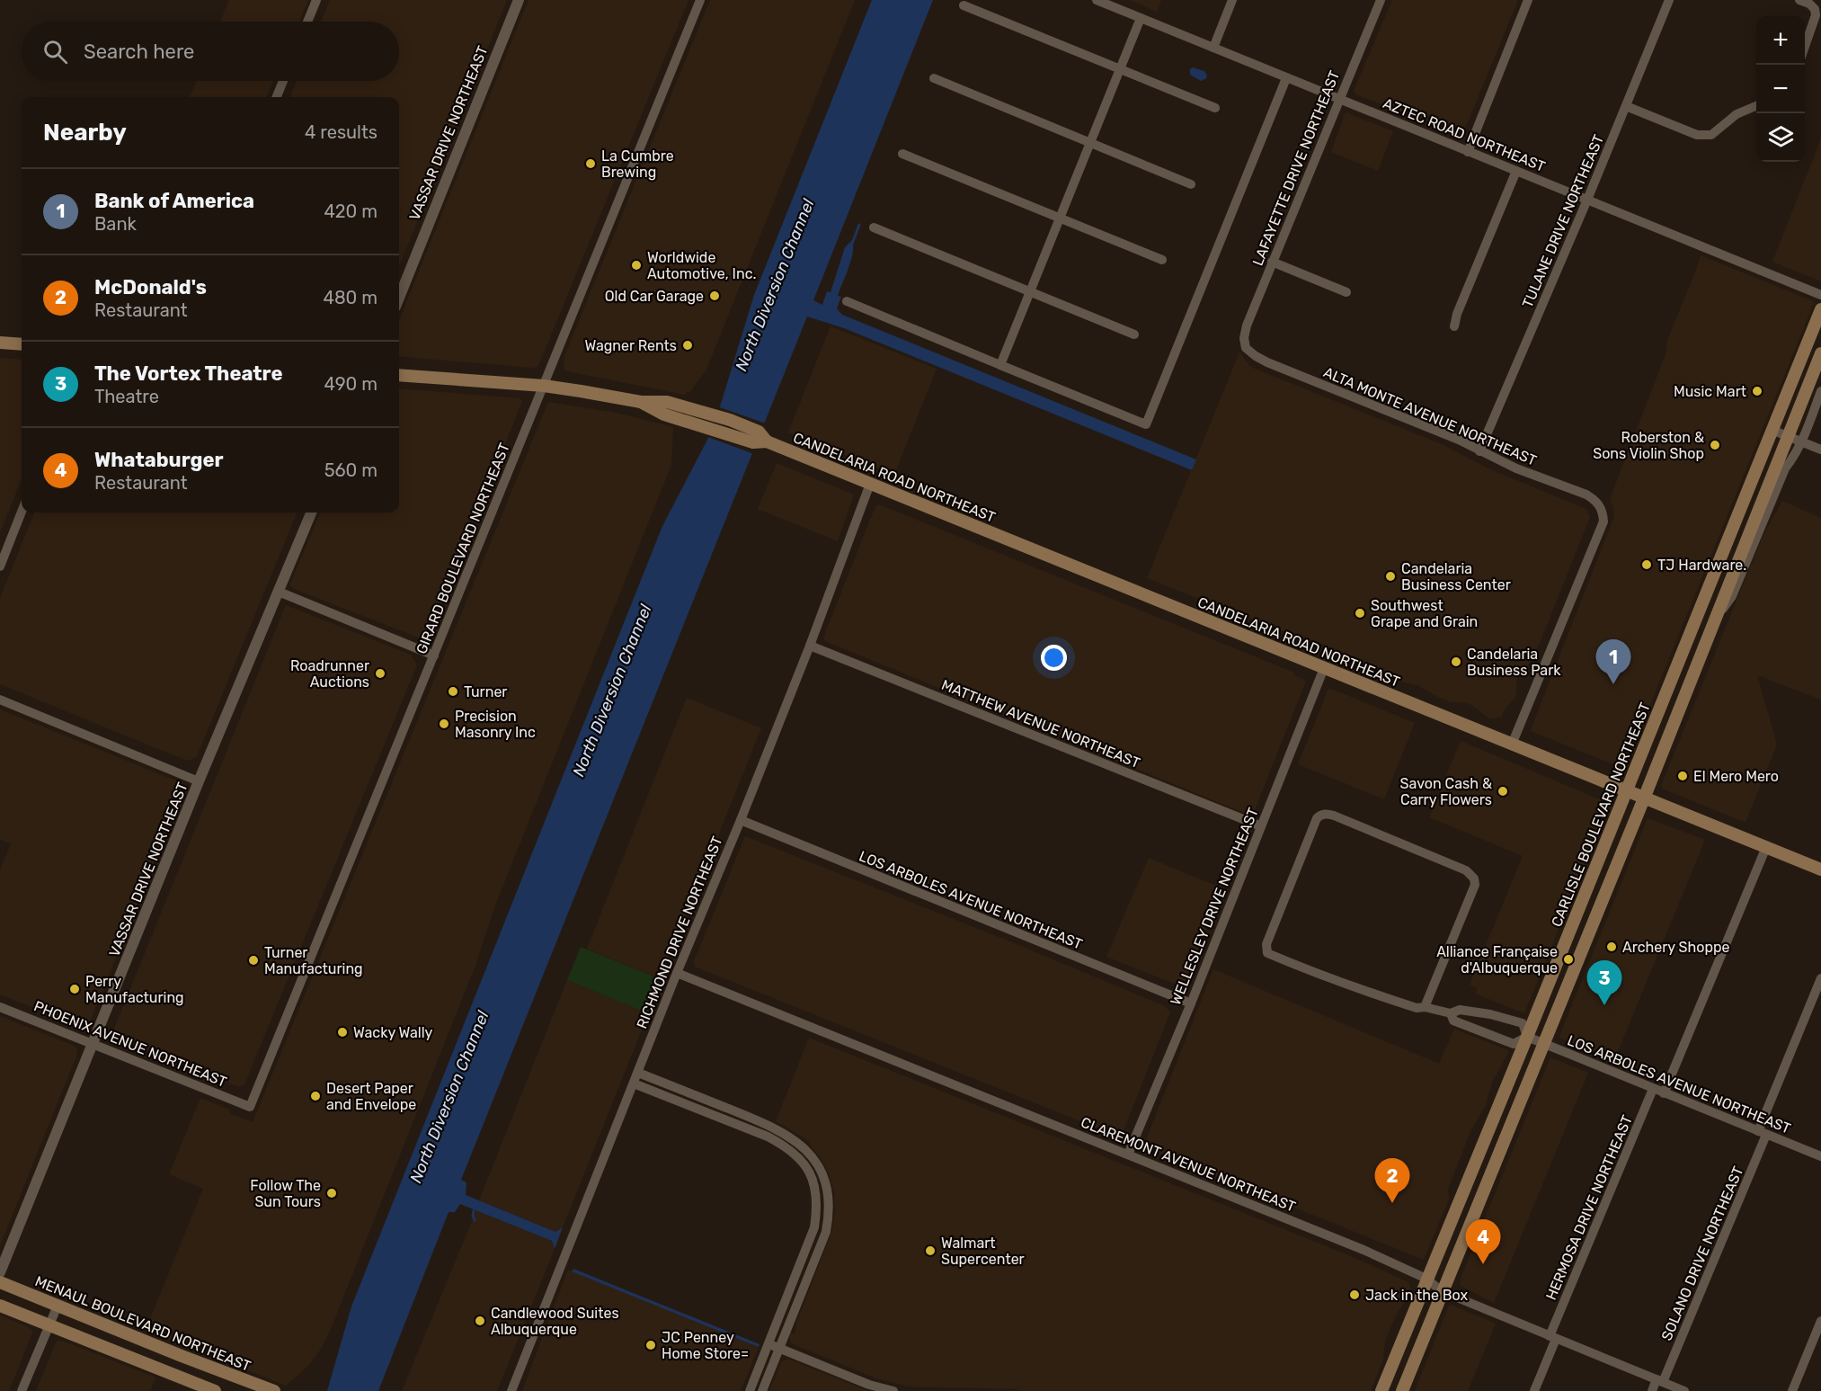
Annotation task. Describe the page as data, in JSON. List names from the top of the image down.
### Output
{
  "streets": {
    "main road": ["CANDELARIA ROAD NORTHEAST", "CARLISLE BOULEVARD NORTHEAST", "MENAUL BOULEVARD NORTHEAST"],
    "street": [
      "VASSAR DRIVE NORTHEAST",
      "AZTEC ROAD NORTHEAST",
      "LAFAYETTE DRIVE NORTHEAST",
      "TULANE DRIVE NORTHEAST",
      "ALTA MONTE AVENUE NORTHEAST",
      "GIRARD BOULEVARD NORTHEAST",
      "MATTHEW AVENUE NORTHEAST",
      "LOS ARBOLES AVENUE NORTHEAST",
      "WELLESLEY DRIVE NORTHEAST",
      "RICHMOND DRIVE NORTHEAST",
      "PHOENIX AVENUE NORTHEAST",
      "CLAREMONT AVENUE NORTHEAST",
      "HERMOSA DRIVE NORTHEAST",
      "SOLANO DRIVE NORTHEAST"
    ]
  },
  "crossings": [
    ["VASSAR DRIVE NORTHEAST", "PHOENIX AVENUE NORTHEAST"],
    ["AZTEC ROAD NORTHEAST", "LAFAYETTE DRIVE NORTHEAST"],
    ["AZTEC ROAD NORTHEAST", "TULANE DRIVE NORTHEAST"],
    ["LAFAYETTE DRIVE NORTHEAST", "ALTA MONTE AVENUE NORTHEAST"],
    ["TULANE DRIVE NORTHEAST", "ALTA MONTE AVENUE NORTHEAST"],
    ["ALTA MONTE AVENUE NORTHEAST", "CANDELARIA ROAD NORTHEAST"],
    ["CANDELARIA ROAD NORTHEAST", "GIRARD BOULEVARD NORTHEAST"],
    ["CANDELARIA ROAD NORTHEAST", "CARLISLE BOULEVARD NORTHEAST"],
    ["CANDELARIA ROAD NORTHEAST", "WELLESLEY DRIVE NORTHEAST"],
    ["CANDELARIA ROAD NORTHEAST", "RICHMOND DRIVE NORTHEAST"],
    ["GIRARD BOULEVARD NORTHEAST", "PHOENIX AVENUE NORTHEAST"],
    ["MATTHEW AVENUE NORTHEAST", "WELLESLEY DRIVE NORTHEAST"],
    ["MATTHEW AVENUE NORTHEAST", "RICHMOND DRIVE NORTHEAST"],
    ["CARLISLE BOULEVARD NORTHEAST", "LOS ARBOLES AVENUE NORTHEAST"],
    ["CARLISLE BOULEVARD NORTHEAST", "CLAREMONT AVENUE NORTHEAST"],
    ["LOS ARBOLES AVENUE NORTHEAST", "WELLESLEY DRIVE NORTHEAST"],
    ["LOS ARBOLES AVENUE NORTHEAST", "RICHMOND DRIVE NORTHEAST"],
    ["LOS ARBOLES AVENUE NORTHEAST", "HERMOSA DRIVE NORTHEAST"],
    ["LOS ARBOLES AVENUE NORTHEAST", "SOLANO DRIVE NORTHEAST"],
    ["WELLESLEY DRIVE NORTHEAST", "CLAREMONT AVENUE NORTHEAST"],
    ["RICHMOND DRIVE NORTHEAST", "CLAREMONT AVENUE NORTHEAST"],
    ["CLAREMONT AVENUE NORTHEAST", "HERMOSA DRIVE NORTHEAST"],
    ["CLAREMONT AVENUE NORTHEAST", "SOLANO DRIVE NORTHEAST"]
  ],
  "water": ["North Diversion Channel"],
  "places": [
    "La Cumbre Brewing",
    "Worldwide Automotive, Inc.",
    "Old Car Garage",
    "Wagner Rents",
    "Music Mart",
    "Roberston & Sons Violin Shop",
    "TJ Hardware.",
    "Candelaria Business Center",
    "Southwest Grape and Grain",
    "Candelaria Business Park",
    "Roadrunner Auctions",
    "Turner",
    "Precision Masonry Inc",
    "El Mero Mero",
    "Savon Cash & Carry Flowers",
    "Archery Shoppe",
    "Alliance Française d'Albuquerque",
    "Turner Manufacturing",
    "Perry Manufacturing",
    "Wacky Wally",
    "Desert Paper and Envelope",
    "Follow The Sun Tours",
    "Walmart Supercenter",
    "Jack in the Box",
    "Candlewood Suites Albuquerque",
    "JC Penney Home Store="
  ],
  "page": {
    "map_buttons": ["+", "−"],
    "search": "Search here",
    "heading": ["Nearby", "4 results"],
    "list": [
      {
        "mark": "1",
        "name": "Bank of America",
        "note": "Bank",
        "value": "420 m"
      },
      {
        "mark": "2",
        "name": "McDonald's",
        "note": "Restaurant",
        "value": "480 m"
      },
      {
        "mark": "3",
        "name": "The Vortex Theatre",
        "note": "Theatre",
        "value": "490 m"
      },
      {
        "mark": "4",
        "name": "Whataburger",
        "note": "Restaurant",
        "value": "560 m"
      }
    ],
    "pins": [
      "1",
      "3",
      "2",
      "4"
    ]
  }
}
